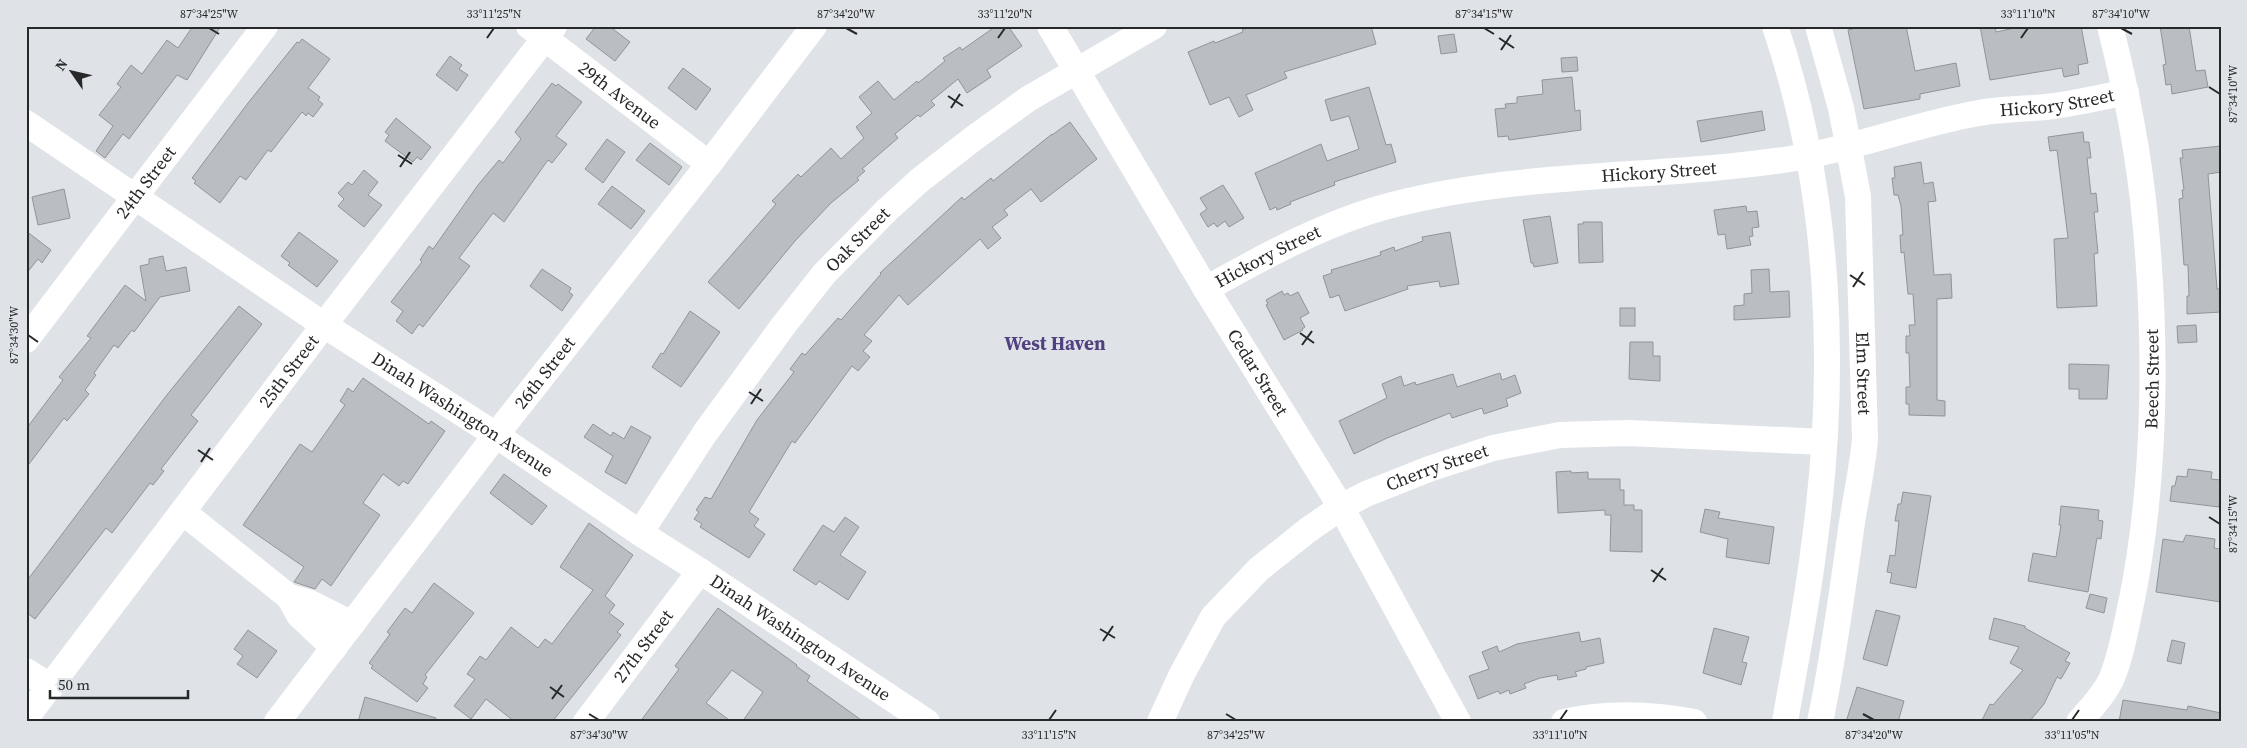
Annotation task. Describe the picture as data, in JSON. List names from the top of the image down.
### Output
{
  "streets": {
    "street": [
      "29th Avenue",
      "Hickory Street",
      "24th Street",
      "Oak Street",
      "25th Street",
      "Cedar Street",
      "26th Street",
      "Elm Street",
      "Beech Street",
      "Dinah Washington Avenue",
      "Cherry Street",
      "27th Street"
    ]
  },
  "crossings": [
    ["29th Avenue", "25th Street"],
    ["29th Avenue", "26th Street"],
    ["Hickory Street", "Cedar Street"],
    ["Hickory Street", "Elm Street"],
    ["Hickory Street", "Beech Street"],
    ["24th Street", "Dinah Washington Avenue"],
    ["Oak Street", "Cedar Street"],
    ["Oak Street", "Dinah Washington Avenue"],
    ["25th Street", "Dinah Washington Avenue"],
    ["Cedar Street", "Cherry Street"],
    ["26th Street", "Dinah Washington Avenue"],
    ["Elm Street", "Cherry Street"],
    ["Dinah Washington Avenue", "27th Street"]
  ],
  "districts": ["West Haven"],
  "scale_bar": "50 m",
  "north": "top left",
  "coordinates": [
    "87°34'25\"W",
    "33°11'25\"N",
    "87°34'20\"W",
    "33°11'20\"N",
    "87°34'15\"W",
    "33°11'10\"N",
    "87°34'10\"W",
    "87°34'30\"W",
    "33°11'15\"N",
    "33°11'05\"N"
  ]
}
